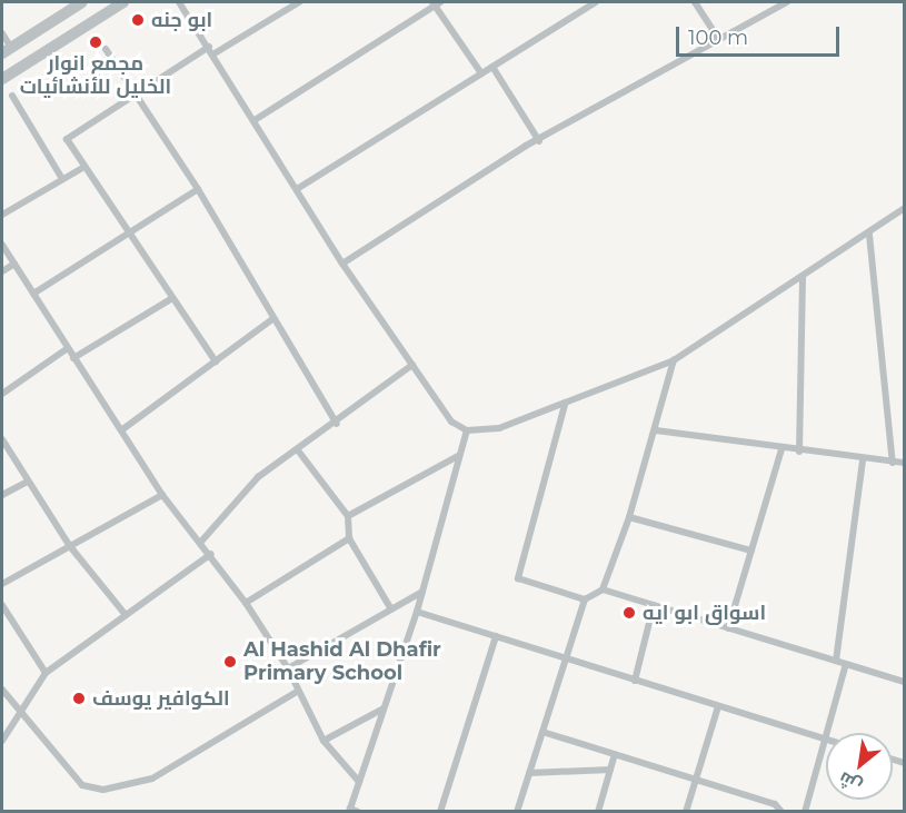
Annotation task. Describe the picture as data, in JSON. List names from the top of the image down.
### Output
{
  "places": [
    "ابو جنه",
    "مجمع انوار الخليل للأنشائيات",
    "اسواق ابو ايه",
    "Al Hashid Al Dhafir Primary School",
    "الكوافير يوسف"
  ],
  "scale_bar": "100 m",
  "north": "bottom left"
}
